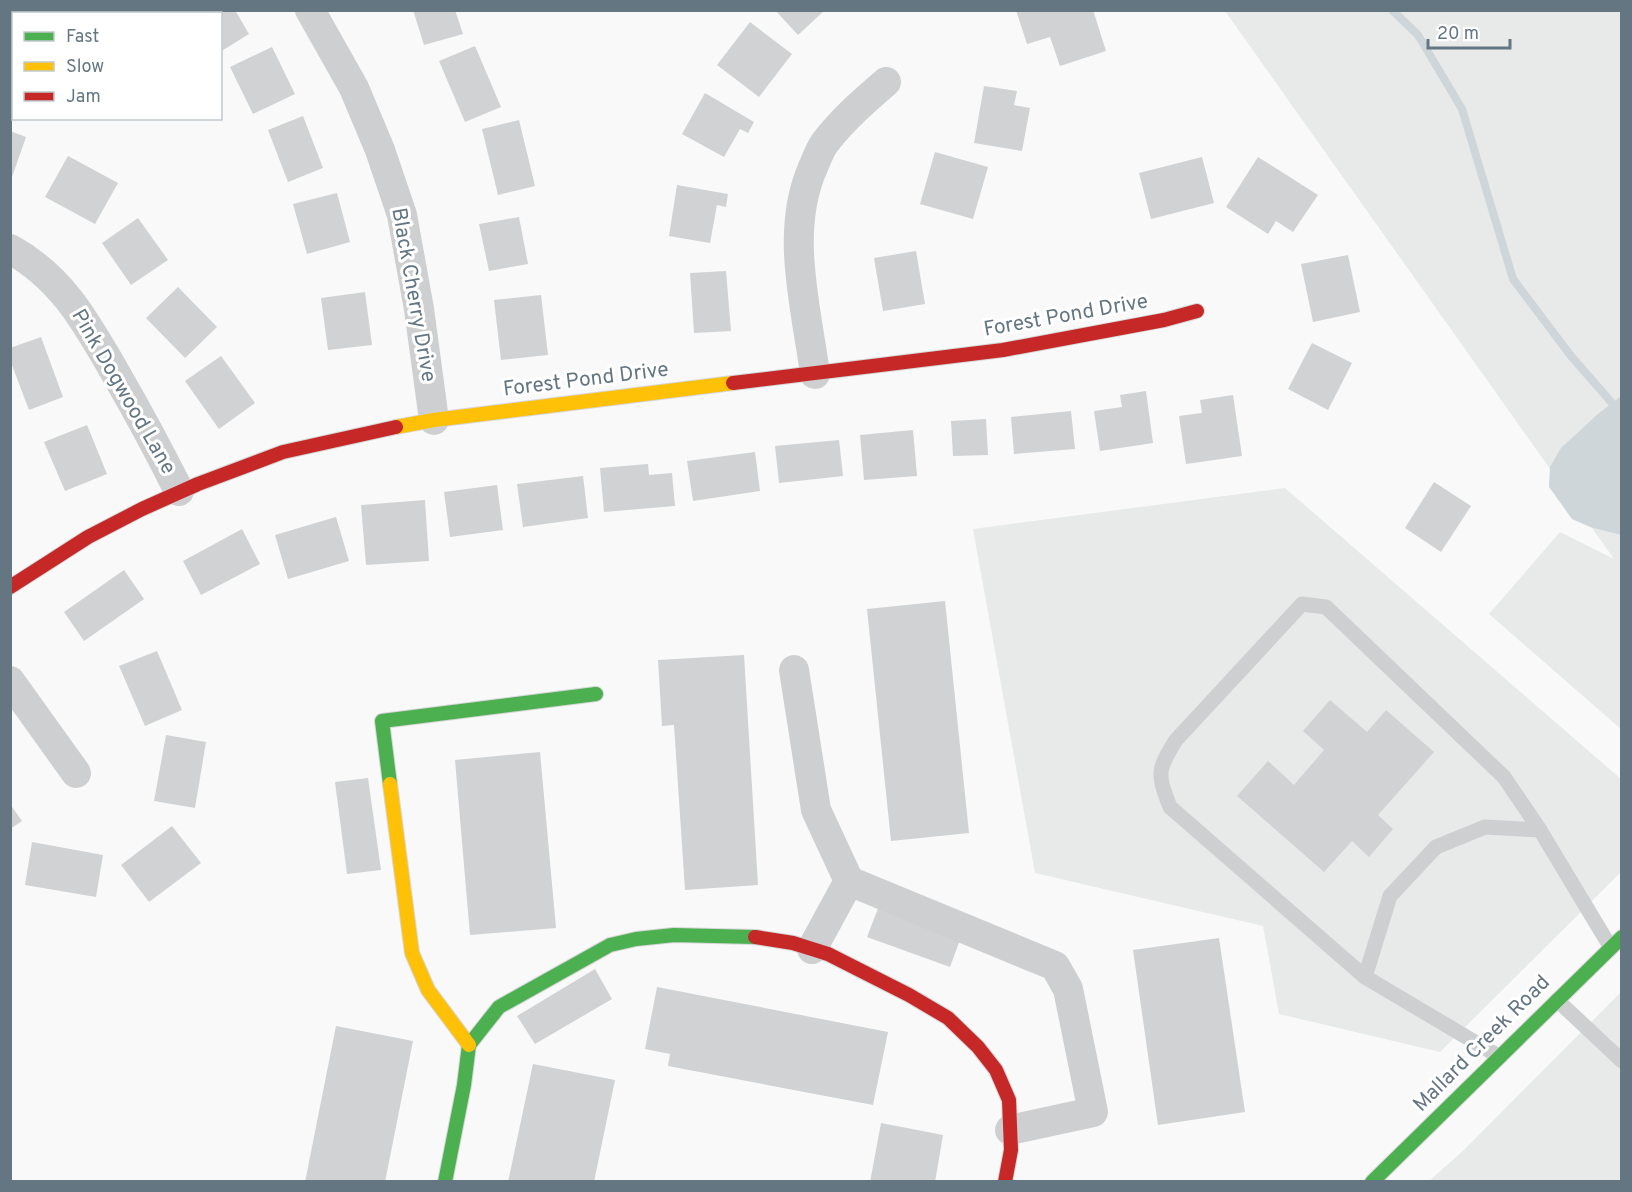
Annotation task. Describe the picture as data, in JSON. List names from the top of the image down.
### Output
{
  "streets": {
    "street": [
      "Black Cherry Drive",
      "Forest Pond Drive",
      "Pink Dogwood Lane",
      "Mallard Creek Road"
    ]
  },
  "crossings": [
    ["Black Cherry Drive", "Forest Pond Drive"],
    ["Forest Pond Drive", "Pink Dogwood Lane"]
  ],
  "legend": ["Fast", "Slow", "Jam"],
  "scale_bar": "20 m"
}
